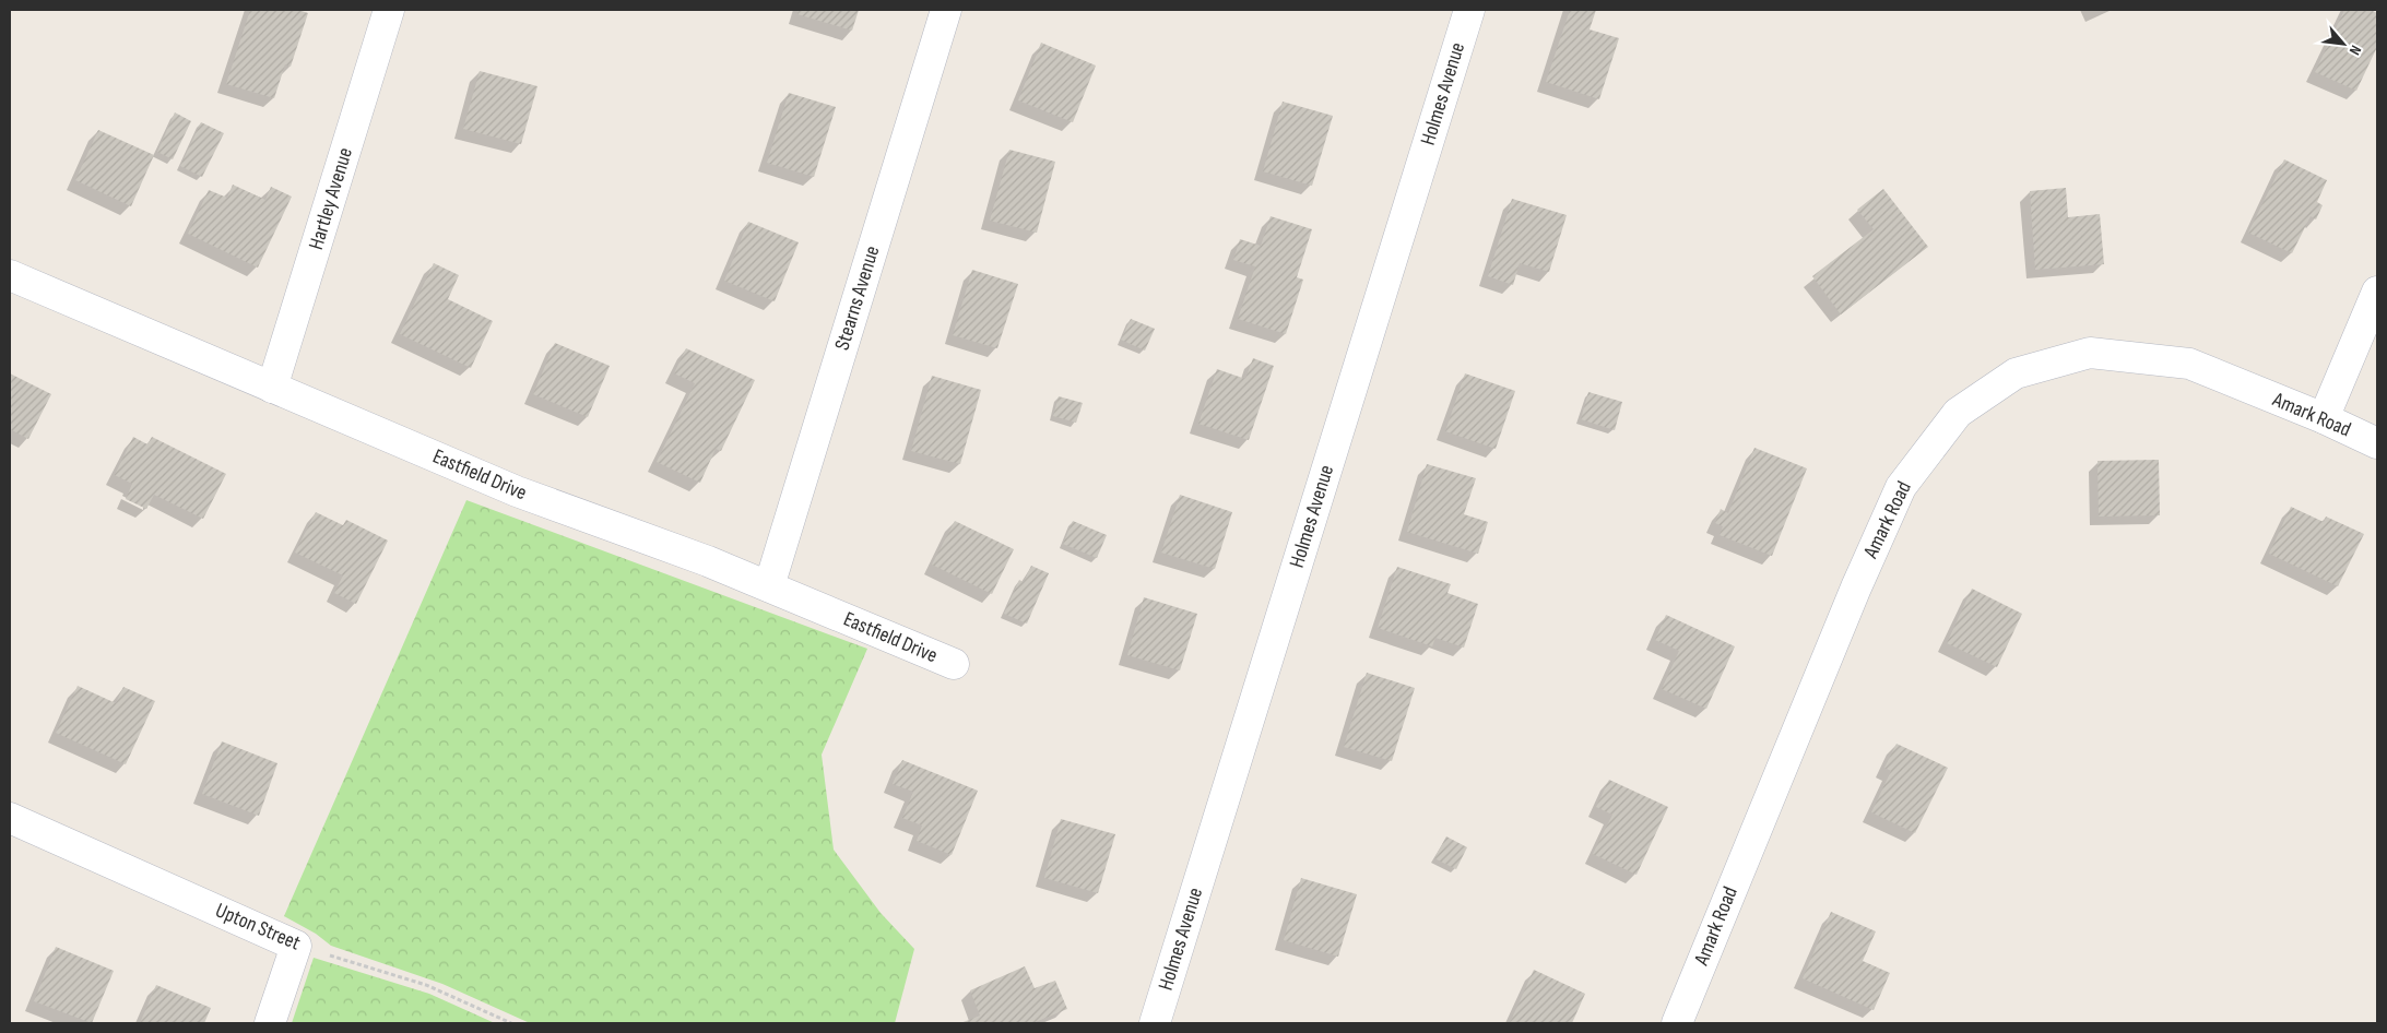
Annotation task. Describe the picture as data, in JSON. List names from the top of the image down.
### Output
{
  "streets": {
    "street": [
      "Holmes Avenue",
      "Hartley Avenue",
      "Stearns Avenue",
      "Amark Road",
      "Eastfield Drive",
      "Upton Street"
    ]
  },
  "crossings": [
    ["Hartley Avenue", "Eastfield Drive"],
    ["Stearns Avenue", "Eastfield Drive"]
  ],
  "north": "bottom right"
}
